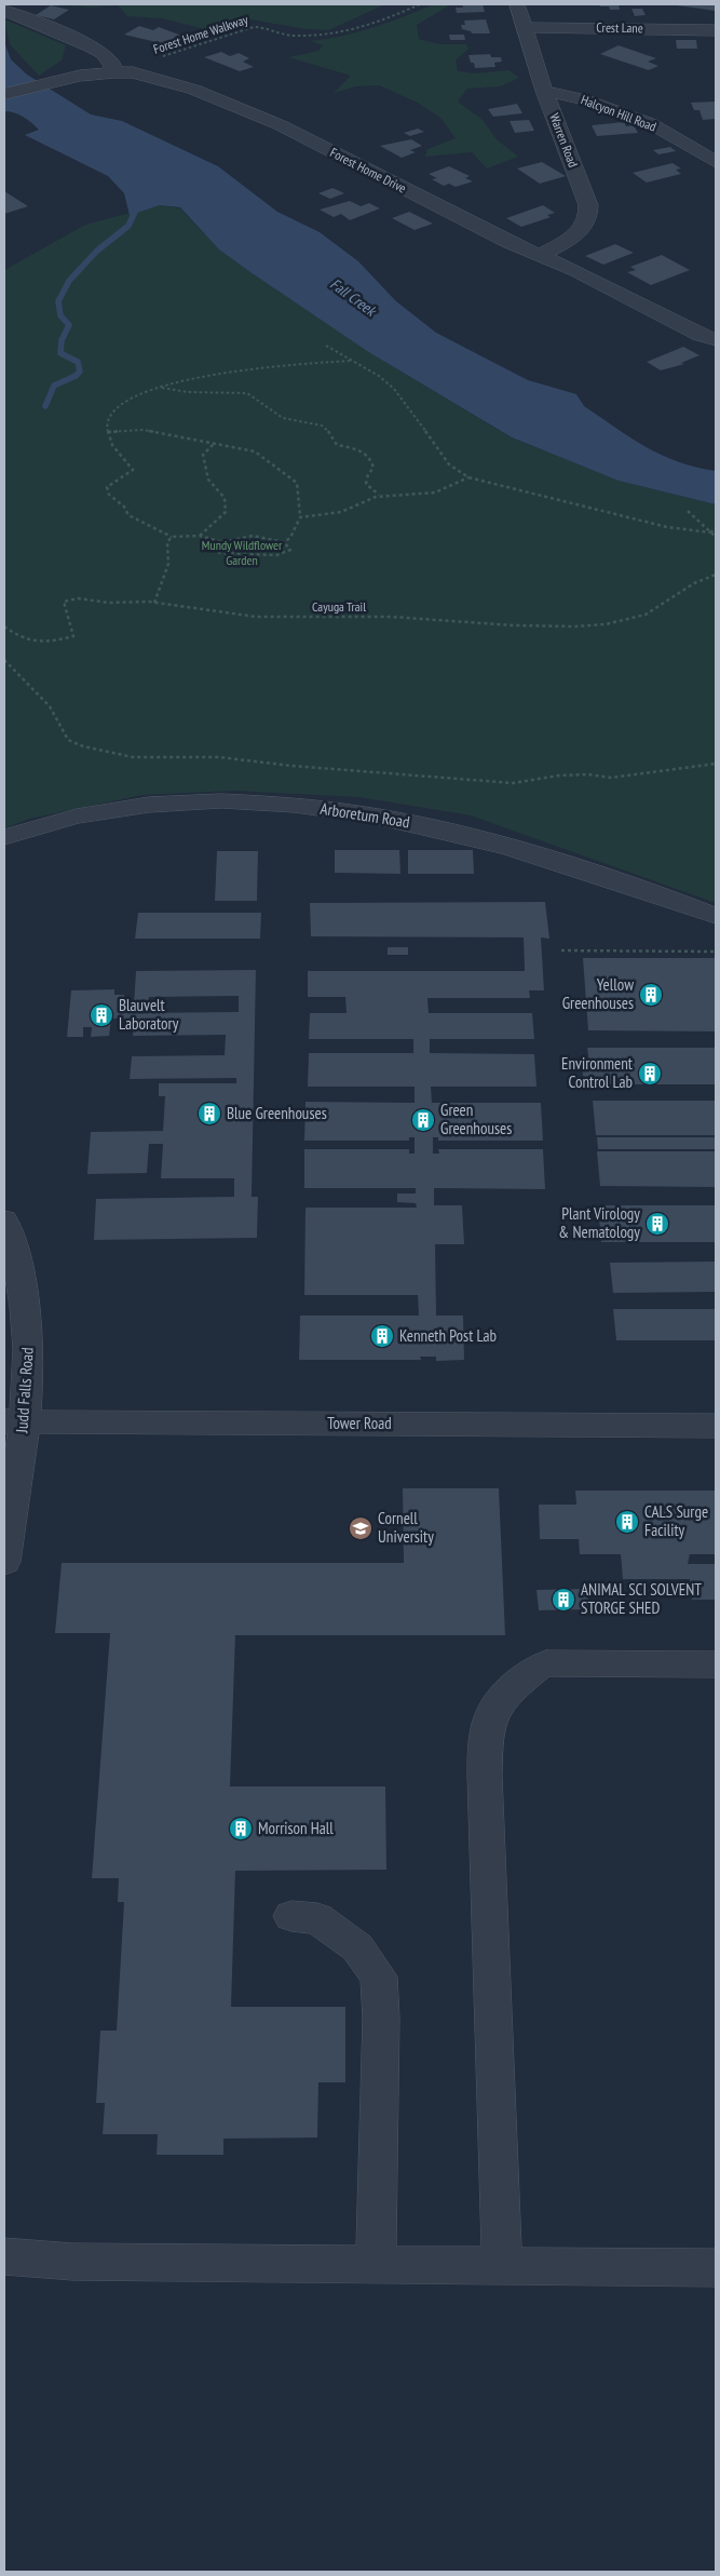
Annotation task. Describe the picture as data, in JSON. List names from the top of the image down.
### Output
{
  "streets": {
    "street": [
      "Crest Lane",
      "Halcyon Hill Road",
      "Warren Road",
      "Forest Home Drive",
      "Arboretum Road",
      "Judd Falls Road",
      "Tower Road"
    ],
    "path": ["Forest Home Walkway", "Cayuga Trail"]
  },
  "crossings": [
    ["Crest Lane", "Warren Road"],
    ["Forest Home Walkway", "Forest Home Drive"],
    ["Halcyon Hill Road", "Warren Road"],
    ["Warren Road", "Forest Home Drive"],
    ["Judd Falls Road", "Tower Road"]
  ],
  "water": ["Fall Creek"],
  "parks": ["Mundy Wildflower Garden"],
  "places": {
    "building": [
      "Yellow Greenhouses",
      "Blauvelt Laboratory",
      "Environment Control Lab",
      "Blue Greenhouses",
      "Green Greenhouses",
      "Plant Virology & Nematology",
      "Kenneth Post Lab",
      "CALS Surge Facility",
      "ANIMAL SCI SOLVENT STORGE SHED",
      "Morrison Hall"
    ],
    "school or university": ["Cornell University"]
  }
}
